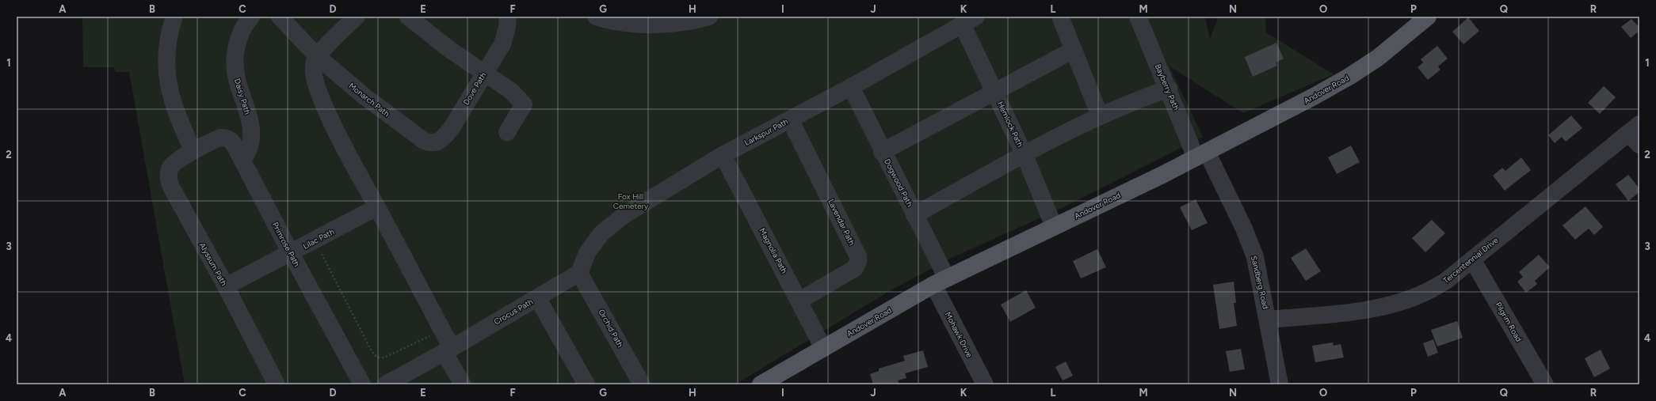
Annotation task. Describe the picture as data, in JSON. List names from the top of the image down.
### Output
{
  "streets": {
    "main road": ["Andover Road"],
    "street": [
      "Bayberry Path",
      "Dove Path",
      "Daisy Path",
      "Monarch Path",
      "Hemlock Path",
      "Larkspur Path",
      "Dogwood Path",
      "Lavendar Path",
      "Lilac Path",
      "Primrose Path",
      "Magnolia Path",
      "Tercentennial Drive",
      "Alyssum Path",
      "Sandberg Road",
      "Crocus Path",
      "Pilgrim Road",
      "Orchid Path",
      "Mohawk Drive"
    ]
  },
  "crossings": [
    ["Bayberry Path", "Andover Road"],
    ["Bayberry Path", "Sandberg Road"],
    ["Dove Path", "Monarch Path"],
    ["Andover Road", "Hemlock Path"],
    ["Andover Road", "Dogwood Path"],
    ["Andover Road", "Magnolia Path"],
    ["Andover Road", "Sandberg Road"],
    ["Andover Road", "Mohawk Drive"],
    ["Daisy Path", "Primrose Path"],
    ["Hemlock Path", "Larkspur Path"],
    ["Larkspur Path", "Dogwood Path"],
    ["Larkspur Path", "Lavendar Path"],
    ["Larkspur Path", "Magnolia Path"],
    ["Larkspur Path", "Crocus Path"],
    ["Larkspur Path", "Orchid Path"],
    ["Dogwood Path", "Mohawk Drive"],
    ["Lavendar Path", "Magnolia Path"],
    ["Lilac Path", "Primrose Path"],
    ["Lilac Path", "Alyssum Path"],
    ["Primrose Path", "Alyssum Path"],
    ["Tercentennial Drive", "Sandberg Road"],
    ["Tercentennial Drive", "Pilgrim Road"],
    ["Crocus Path", "Orchid Path"]
  ],
  "parks": ["Fox Hill Cemetery"],
  "grid": {
    "columns": [
      "A",
      "B",
      "C",
      "D",
      "E",
      "F",
      "G",
      "H",
      "I",
      "J",
      "K",
      "L",
      "M",
      "N",
      "O",
      "P",
      "Q",
      "R"
    ],
    "rows": [
      "1",
      "2",
      "3",
      "4"
    ]
  }
}
